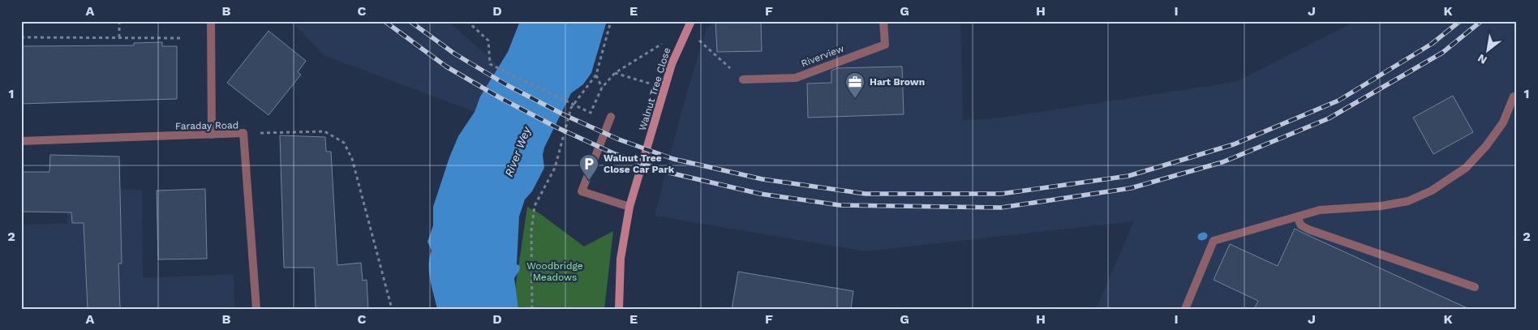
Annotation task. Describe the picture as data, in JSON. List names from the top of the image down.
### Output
{
  "streets": {
    "street": ["Riverview", "Walnut Tree Close", "Faraday Road"]
  },
  "water": ["River Wey"],
  "parks": ["Woodbridge Meadows"],
  "places": {
    "office": ["Hart Brown"],
    "parking": ["Walnut Tree Close Car Park"]
  },
  "north": "bottom left",
  "grid": {
    "columns": [
      "A",
      "B",
      "C",
      "D",
      "E",
      "F",
      "G",
      "H",
      "I",
      "J",
      "K"
    ],
    "rows": ["1", "2"]
  }
}
